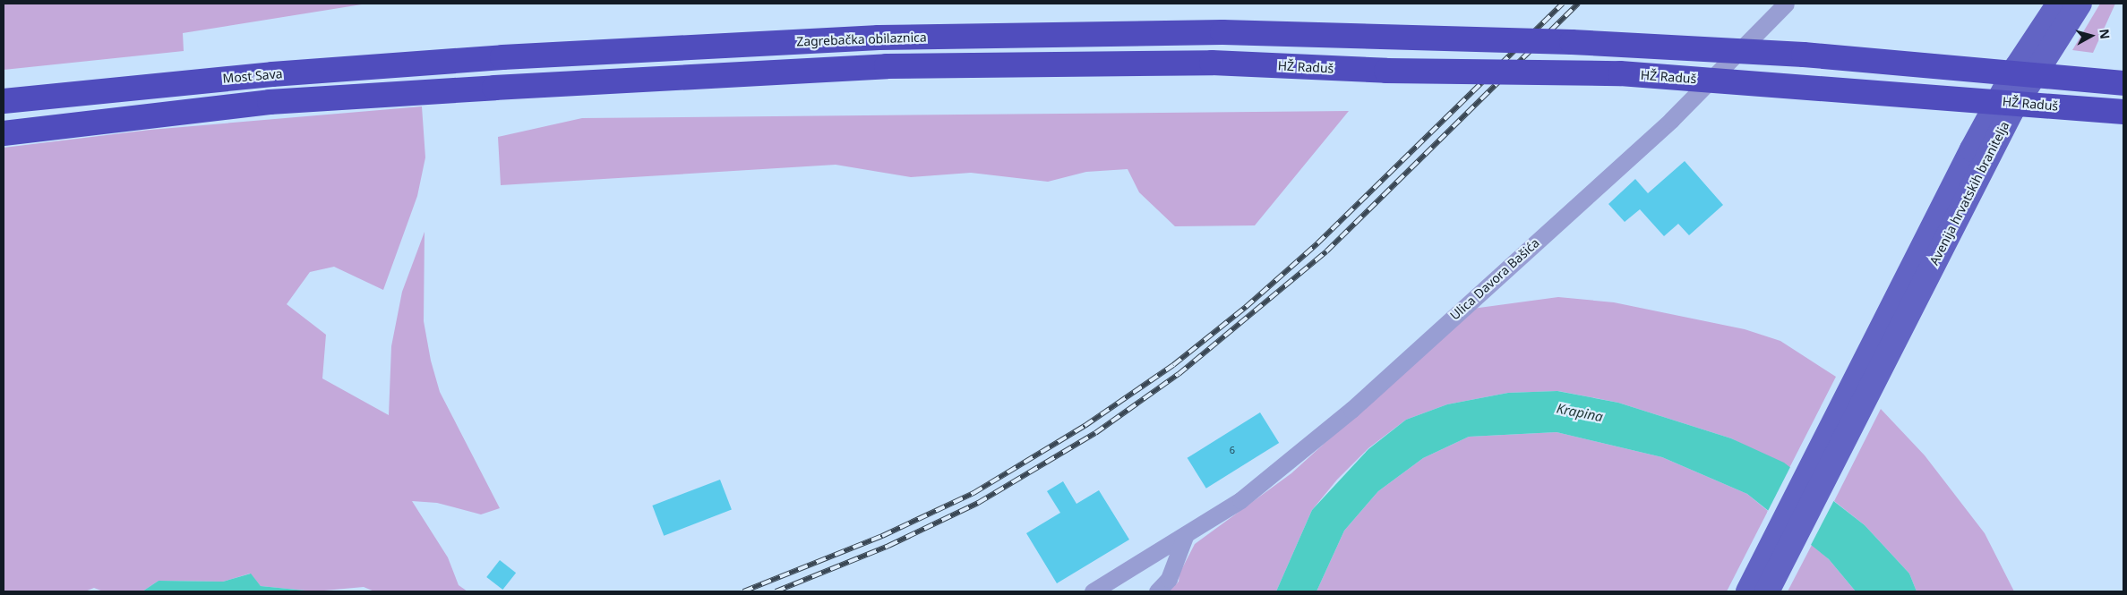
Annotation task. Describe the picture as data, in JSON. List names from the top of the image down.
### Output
{
  "streets": {
    "highway": ["Zagrebačka obilaznica", "HŽ Raduš", "Most Sava"],
    "main road": ["Avenija hrvatskih branitelja"],
    "street": ["Ulica Davora Bašića"]
  },
  "crossings": [
    ["Zagrebačka obilaznica", "Most Sava"]
  ],
  "water": ["Krapina"],
  "house_numbers": ["6"],
  "north": "right"
}
